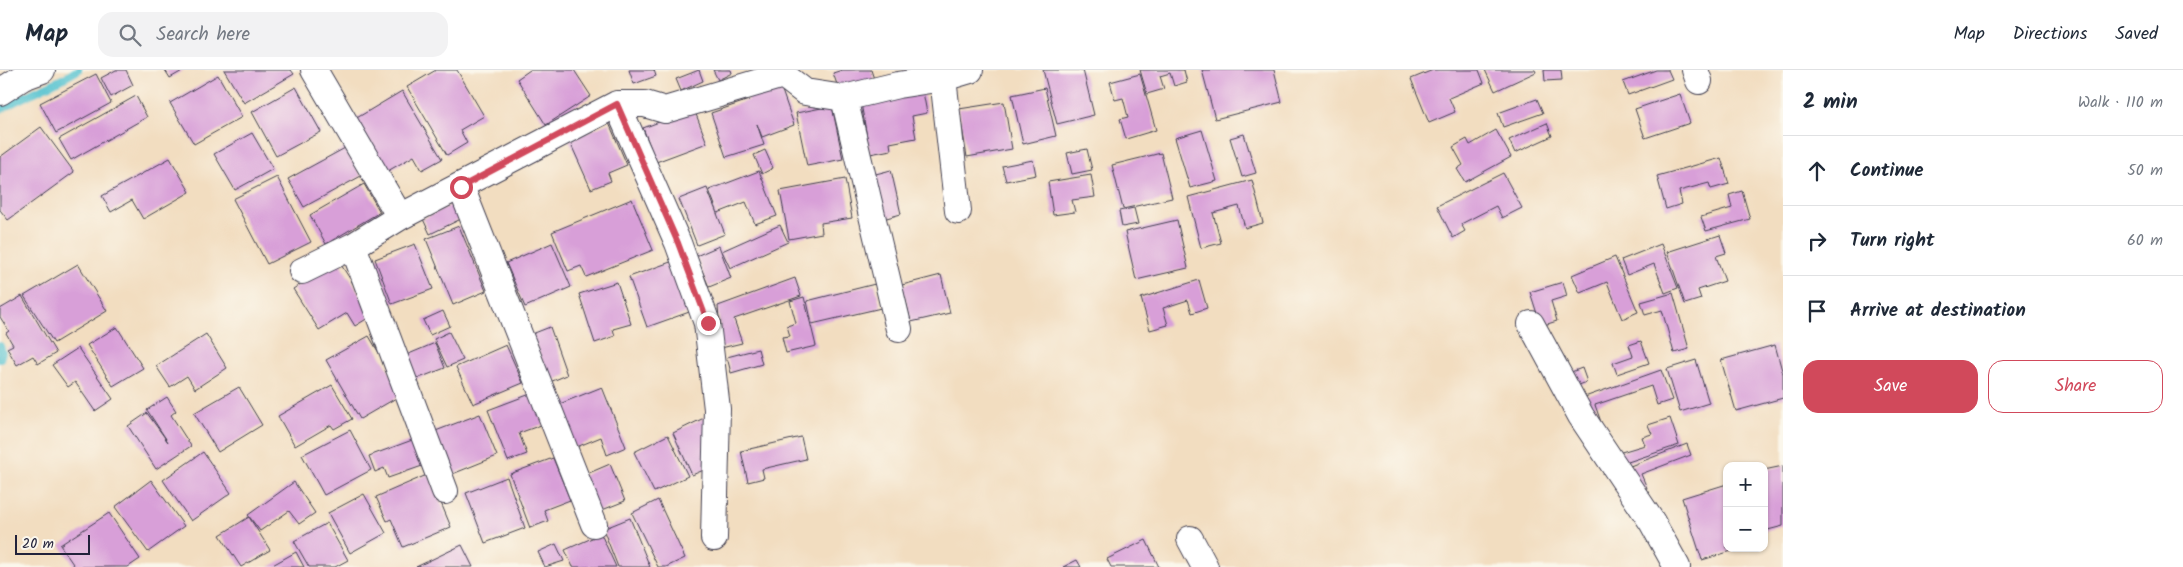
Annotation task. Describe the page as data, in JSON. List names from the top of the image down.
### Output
{
  "scale_bar": "20 m",
  "page": {
    "header": "Map",
    "search": "Search here",
    "nav": ["Map", "Directions", "Saved"],
    "heading": ["2 min", "Walk · 110 m"],
    "list": [
      ["Continue", "50 m"],
      ["Turn right", "60 m"],
      "Arrive at destination"
    ],
    "buttons": ["Save", "Share"],
    "map_buttons": ["+", "−"],
    "scale": "20 m"
  }
}
